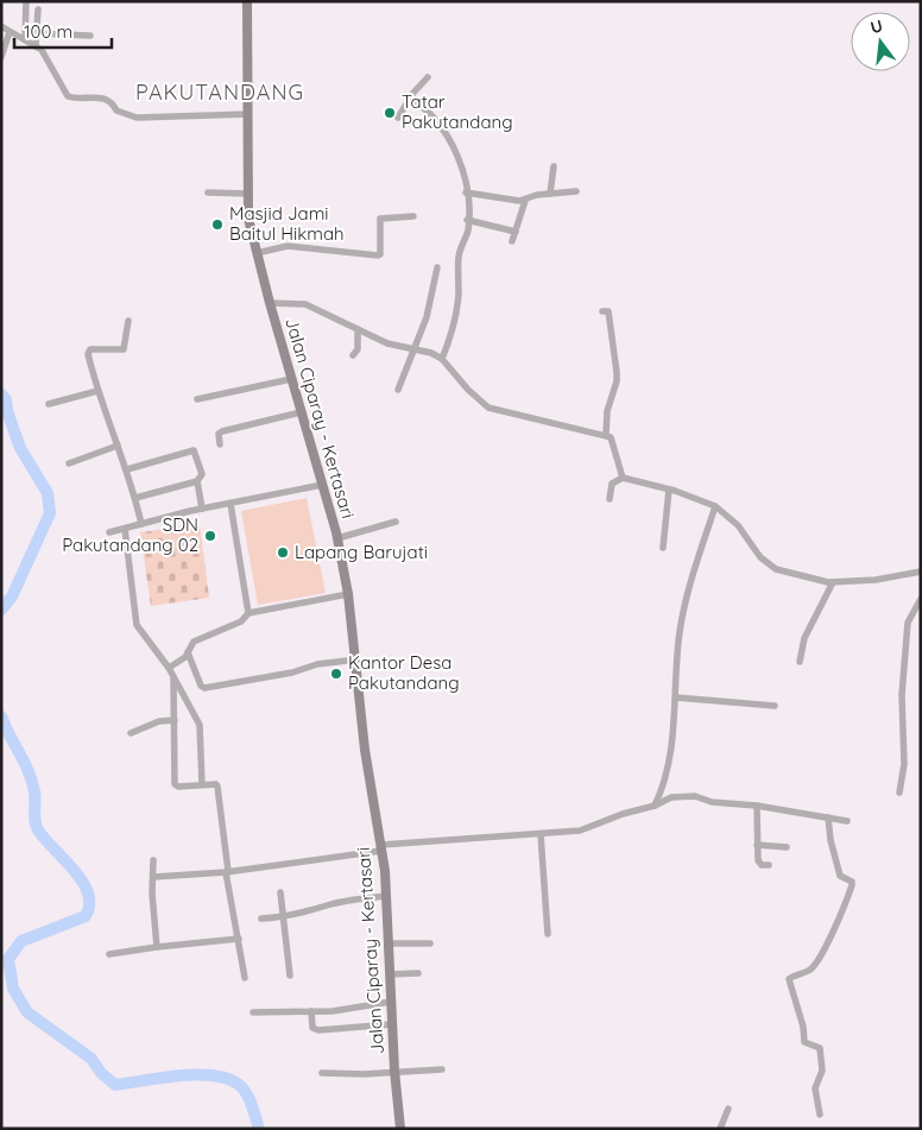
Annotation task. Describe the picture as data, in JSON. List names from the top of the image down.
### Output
{
  "streets": {
    "main road": ["Jalan Ciparay - Kertasari"]
  },
  "districts": ["PAKUTANDANG"],
  "places": [
    "Tatar Pakutandang",
    "Masjid Jami Baitul Hikmah",
    "SDN Pakutandang 02",
    "Lapang Barujati",
    "Kantor Desa Pakutandang"
  ],
  "scale_bar": "100 m",
  "north": "top"
}
